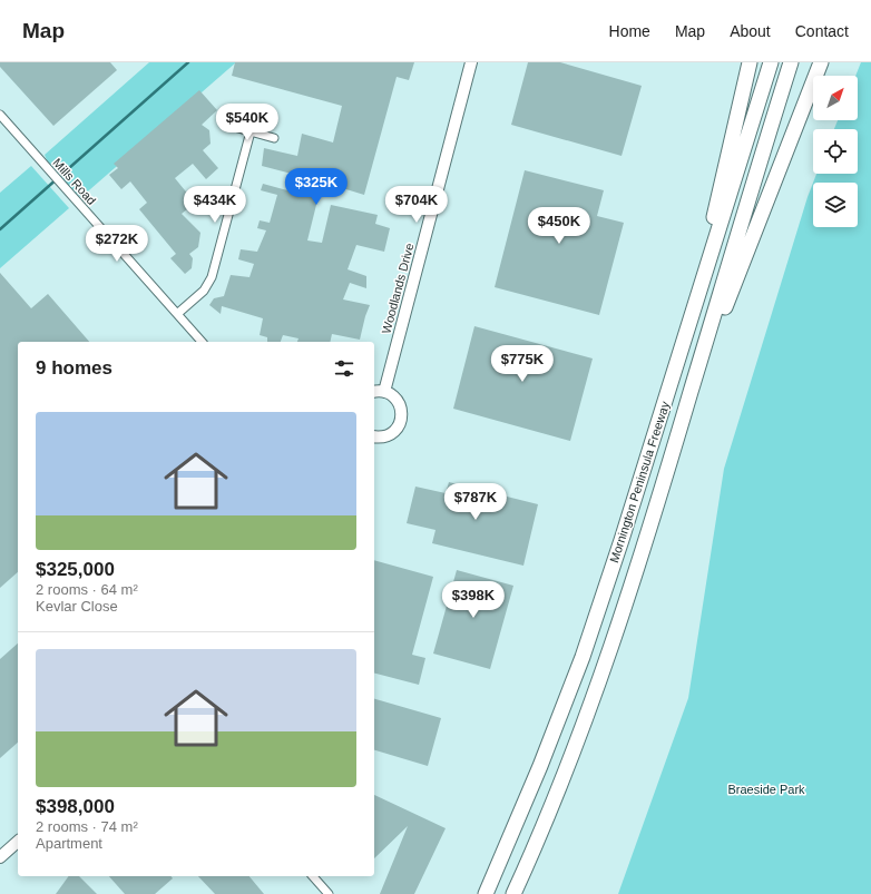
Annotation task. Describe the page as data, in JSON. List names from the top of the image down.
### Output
{
  "streets": {
    "highway": ["Mornington Peninsula Freeway"],
    "street": ["Mills Road", "Woodlands Drive"]
  },
  "parks": ["Braeside Park"],
  "north": "top right",
  "page": {
    "header": "Map",
    "nav": [
      "Home",
      "Map",
      "About",
      "Contact"
    ],
    "price": [
      "$540K",
      "$325K",
      "$434K",
      "$704K",
      "$450K",
      "$272K",
      "$775K",
      "$787K",
      "$398K"
    ],
    "heading": "9 homes",
    "list": [
      {
        "name": "$325,000",
        "note": "2 rooms · 64 m² · Kevlar Close"
      },
      {
        "name": "$398,000",
        "note": "2 rooms · 74 m² · Apartment"
      }
    ]
  }
}
